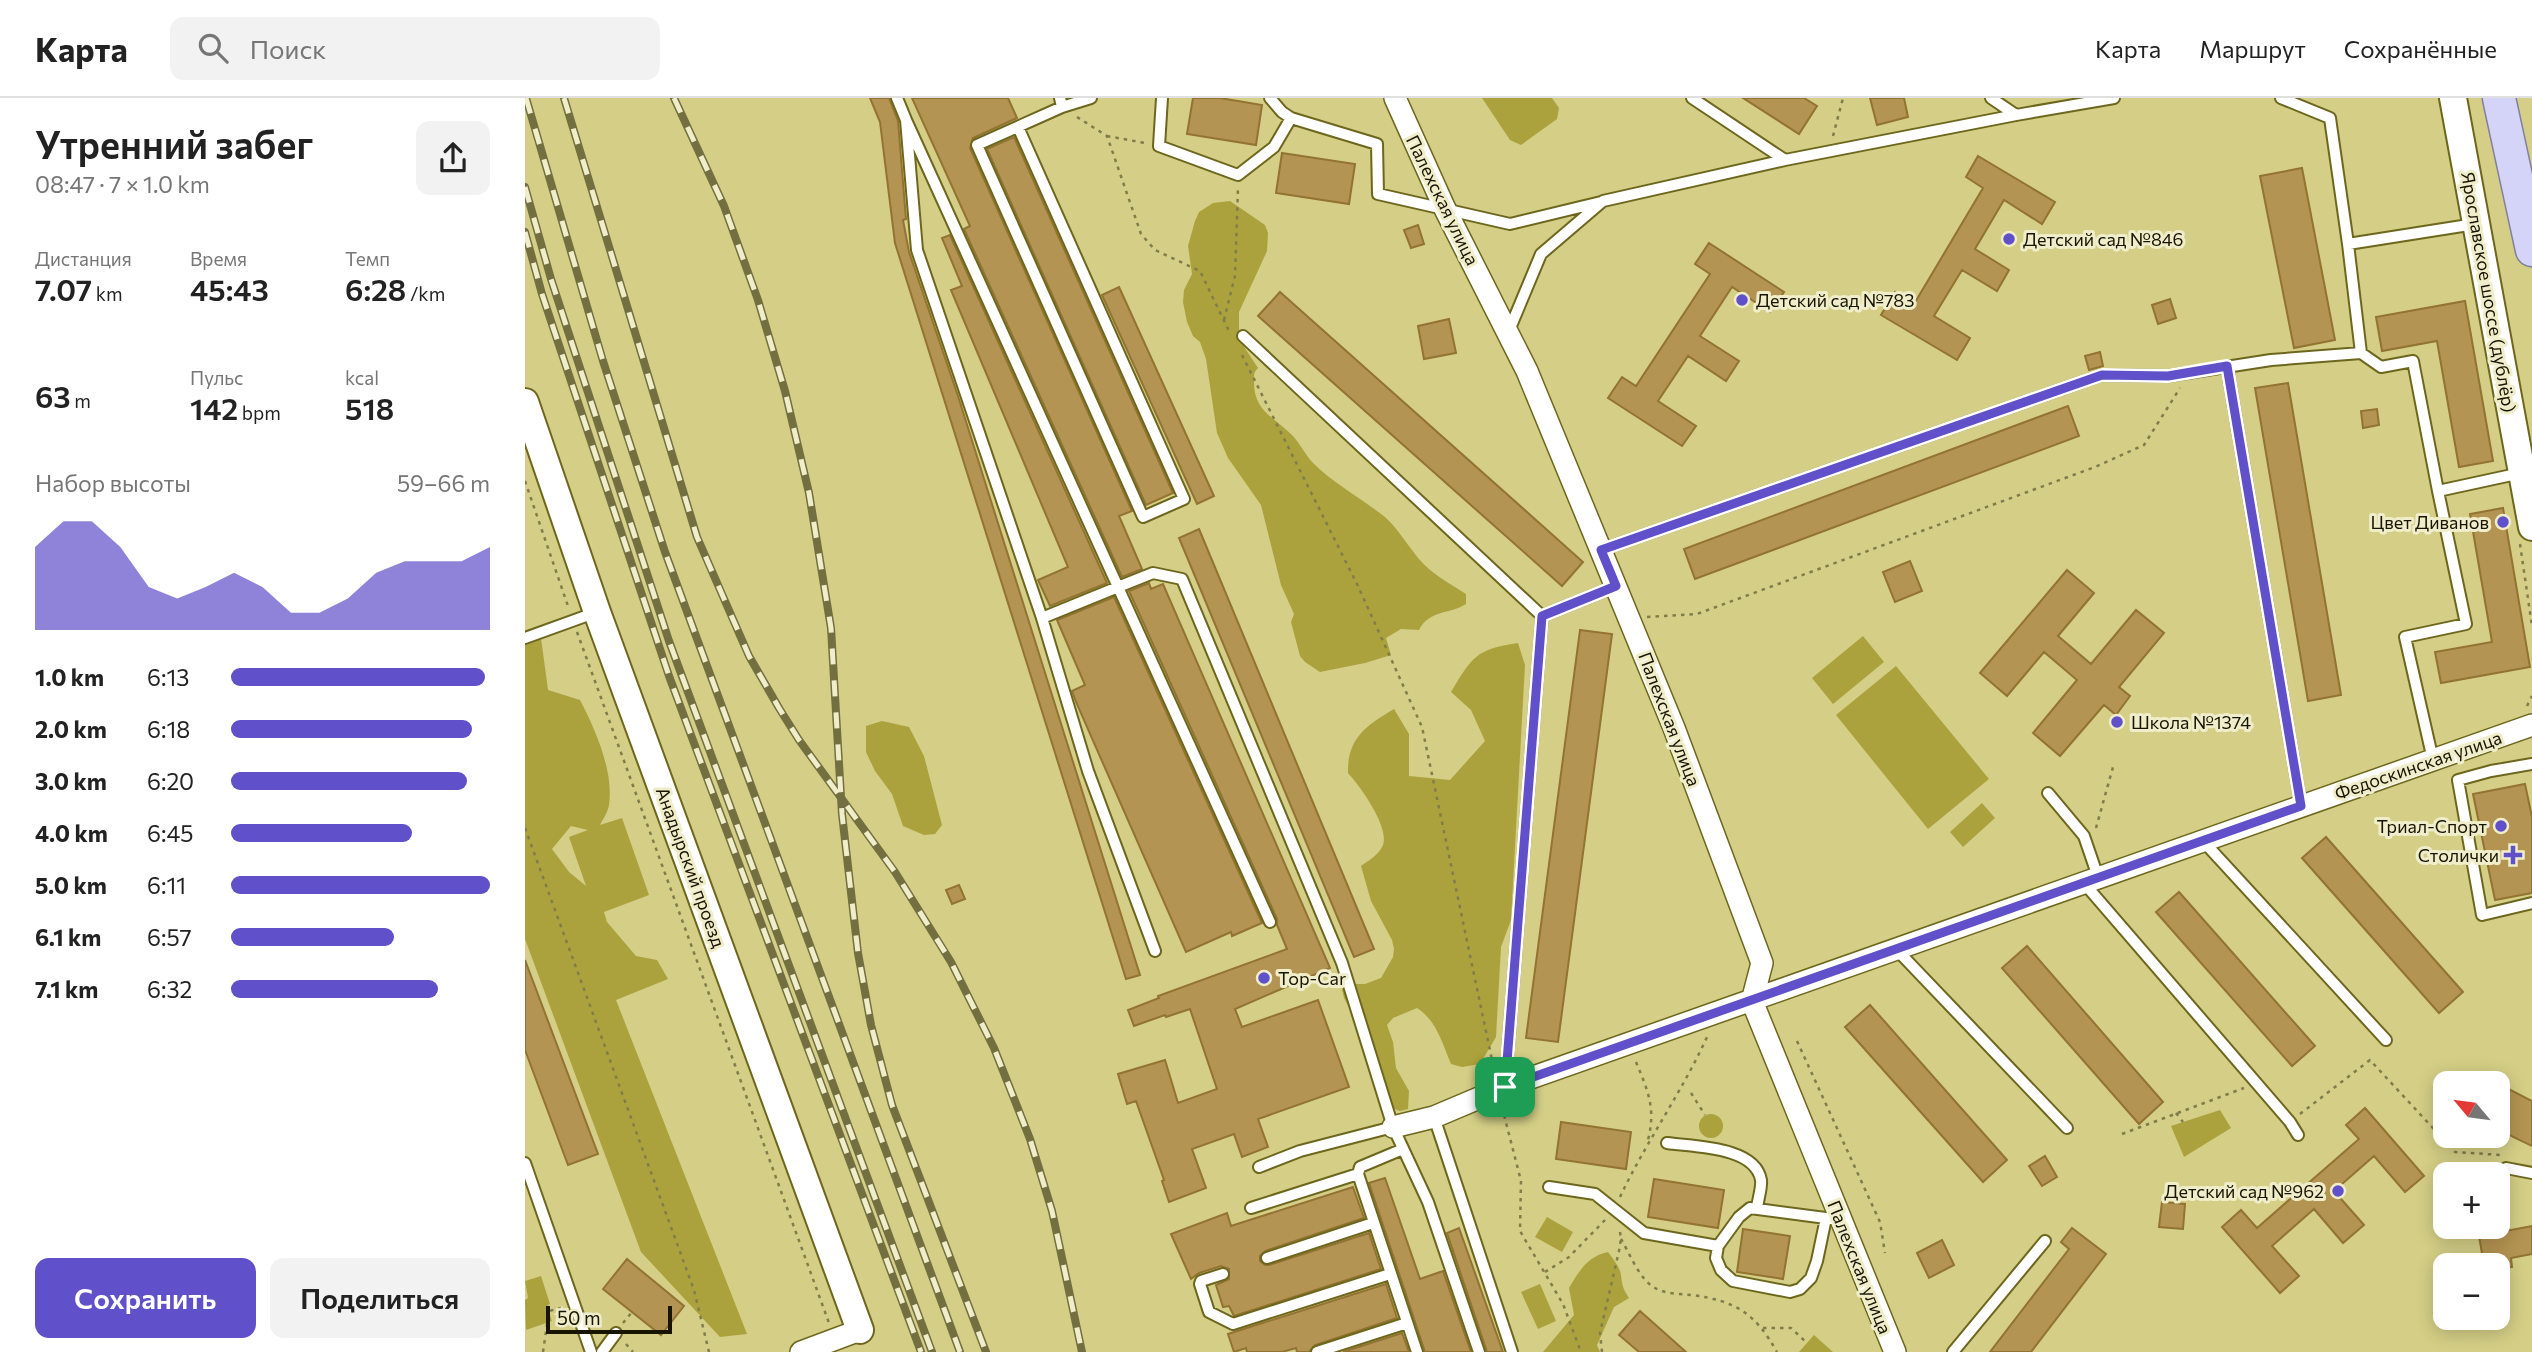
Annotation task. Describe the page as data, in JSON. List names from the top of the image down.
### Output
{
  "streets": {
    "street": [
      "Палехская улица",
      "Ярославское шоссе (дублёр)",
      "Федоскинская улица",
      "Анадырский проезд"
    ]
  },
  "crossings": [
    ["Палехская улица", "Федоскинская улица"]
  ],
  "places": {
    "other": [
      "Детский сад №846",
      "Детский сад №783",
      "Цвет Диванов",
      "Школа №1374",
      "Триал-Спорт",
      "Top-Car",
      "Детский сад №962"
    ],
    "health": ["Столички"]
  },
  "scale_bar": "50 m",
  "north": "top left",
  "page": {
    "header": "Карта",
    "search": "Поиск",
    "nav": ["Карта", "Маршрут", "Сохранённые"],
    "heading": ["Утренний забег", "08:47 · 7 × 1.0 km"],
    "stats": [
      ["Дистанция", "7.07 km"],
      ["Время", "45:43"],
      ["Темп", "6:28 /km"],
      ["63 m"],
      ["Пульс", "142 bpm"],
      ["kcal", "518"]
    ],
    "chart": ["Набор высоты", "59–66 m"],
    "list": [
      {
        "name": "1.0 km",
        "note": "6:13"
      },
      {
        "name": "2.0 km",
        "note": "6:18"
      },
      {
        "name": "3.0 km",
        "note": "6:20"
      },
      {
        "name": "4.0 km",
        "note": "6:45"
      },
      {
        "name": "5.0 km",
        "note": "6:11"
      },
      {
        "name": "6.1 km",
        "note": "6:57"
      },
      {
        "name": "7.1 km",
        "note": "6:32"
      }
    ],
    "map_buttons": ["+", "−"],
    "buttons": ["Сохранить", "Поделиться"],
    "scale": "50 m"
  }
}
